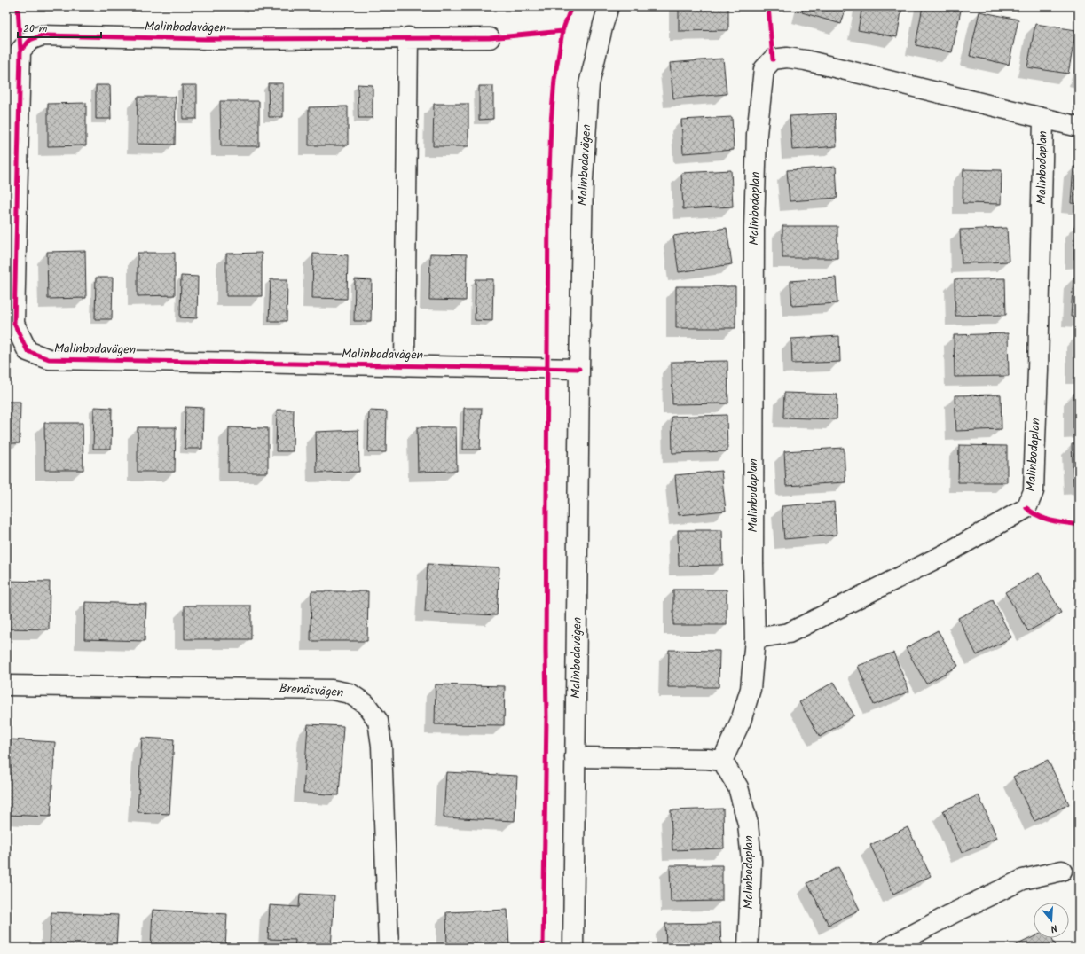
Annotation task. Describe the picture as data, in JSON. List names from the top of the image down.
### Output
{
  "streets": {
    "street": ["Malinbodavägen", "Malinbodaplan", "Brenäsvägen"]
  },
  "scale_bar": "20 m",
  "north": "bottom"
}
